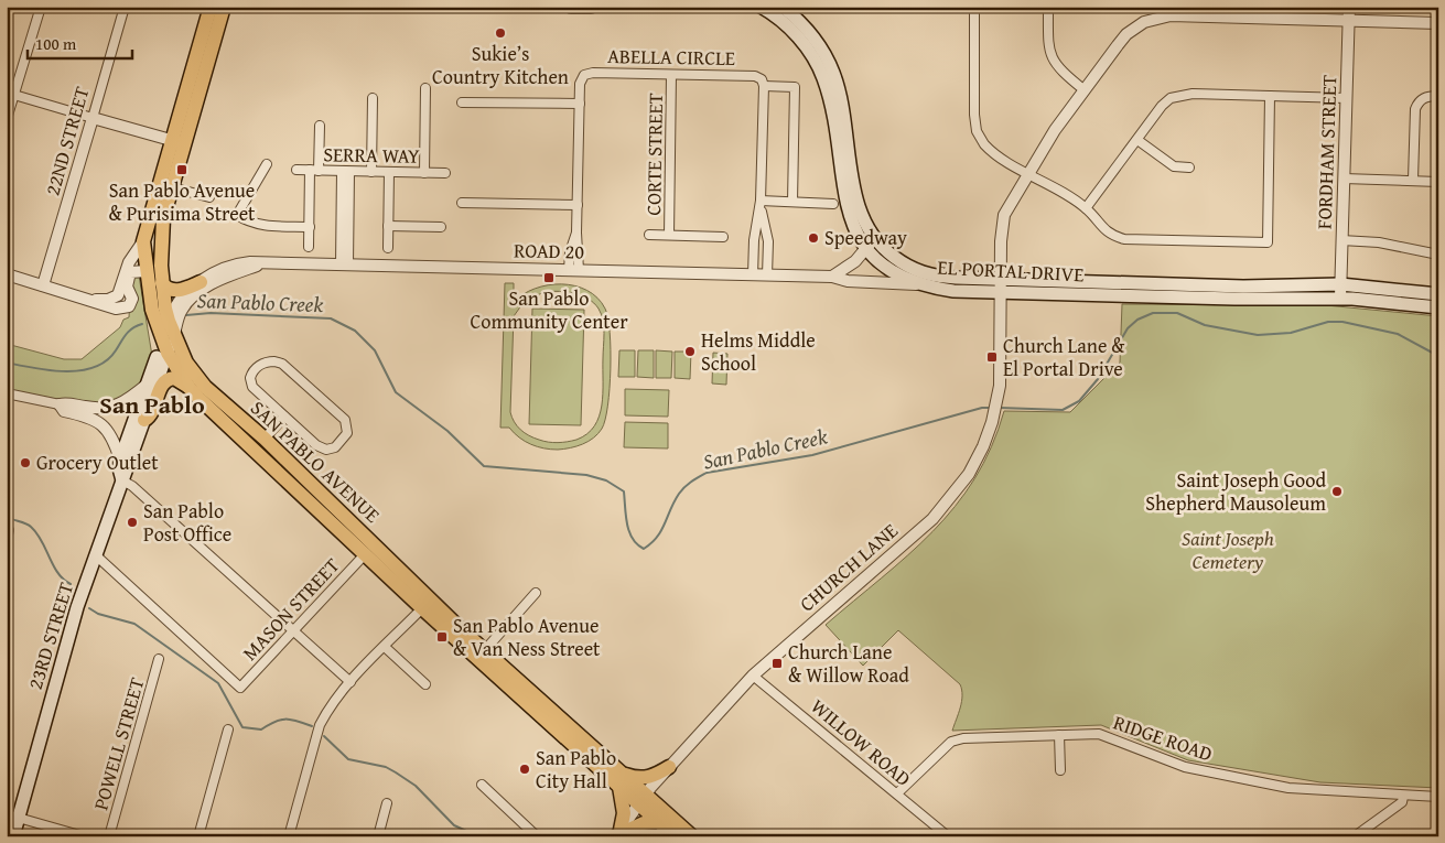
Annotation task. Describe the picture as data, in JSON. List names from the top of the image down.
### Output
{
  "streets": {
    "main road": ["EL PORTAL DRIVE", "SAN PABLO AVENUE", "23RD STREET"],
    "street": [
      "ABELLA CIRCLE",
      "22ND STREET",
      "FORDHAM STREET",
      "CORTE STREET",
      "SERRA WAY",
      "ROAD 20",
      "CHURCH LANE",
      "MASON STREET",
      "RIDGE ROAD",
      "WILLOW ROAD",
      "POWELL STREET"
    ]
  },
  "crossings": [
    ["ABELLA CIRCLE", "CORTE STREET"],
    ["ABELLA CIRCLE", "ROAD 20"],
    ["FORDHAM STREET", "EL PORTAL DRIVE"],
    ["FORDHAM STREET", "CHURCH LANE"],
    ["ROAD 20", "EL PORTAL DRIVE"],
    ["ROAD 20", "SAN PABLO AVENUE"],
    ["ROAD 20", "23RD STREET"],
    ["EL PORTAL DRIVE", "CHURCH LANE"],
    ["SAN PABLO AVENUE", "CHURCH LANE"],
    ["SAN PABLO AVENUE", "MASON STREET"],
    ["SAN PABLO AVENUE", "23RD STREET"],
    ["CHURCH LANE", "WILLOW ROAD"],
    ["MASON STREET", "23RD STREET"],
    ["RIDGE ROAD", "WILLOW ROAD"]
  ],
  "districts": ["San Pablo"],
  "water": ["San Pablo Creek"],
  "parks": ["Saint Joseph Cemetery"],
  "places": {
    "other": [
      "Sukie’s Country Kitchen",
      "Speedway",
      "Helms Middle School",
      "Grocery Outlet",
      "Saint Joseph Good Shepherd Mausoleum",
      "San Pablo Post Office",
      "San Pablo City Hall"
    ],
    "transit": [
      "San Pablo Avenue & Purisima Street",
      "San Pablo Community Center",
      "Church Lane & El Portal Drive",
      "San Pablo Avenue & Van Ness Street",
      "Church Lane & Willow Road"
    ]
  },
  "scale_bar": "100 m"
}
